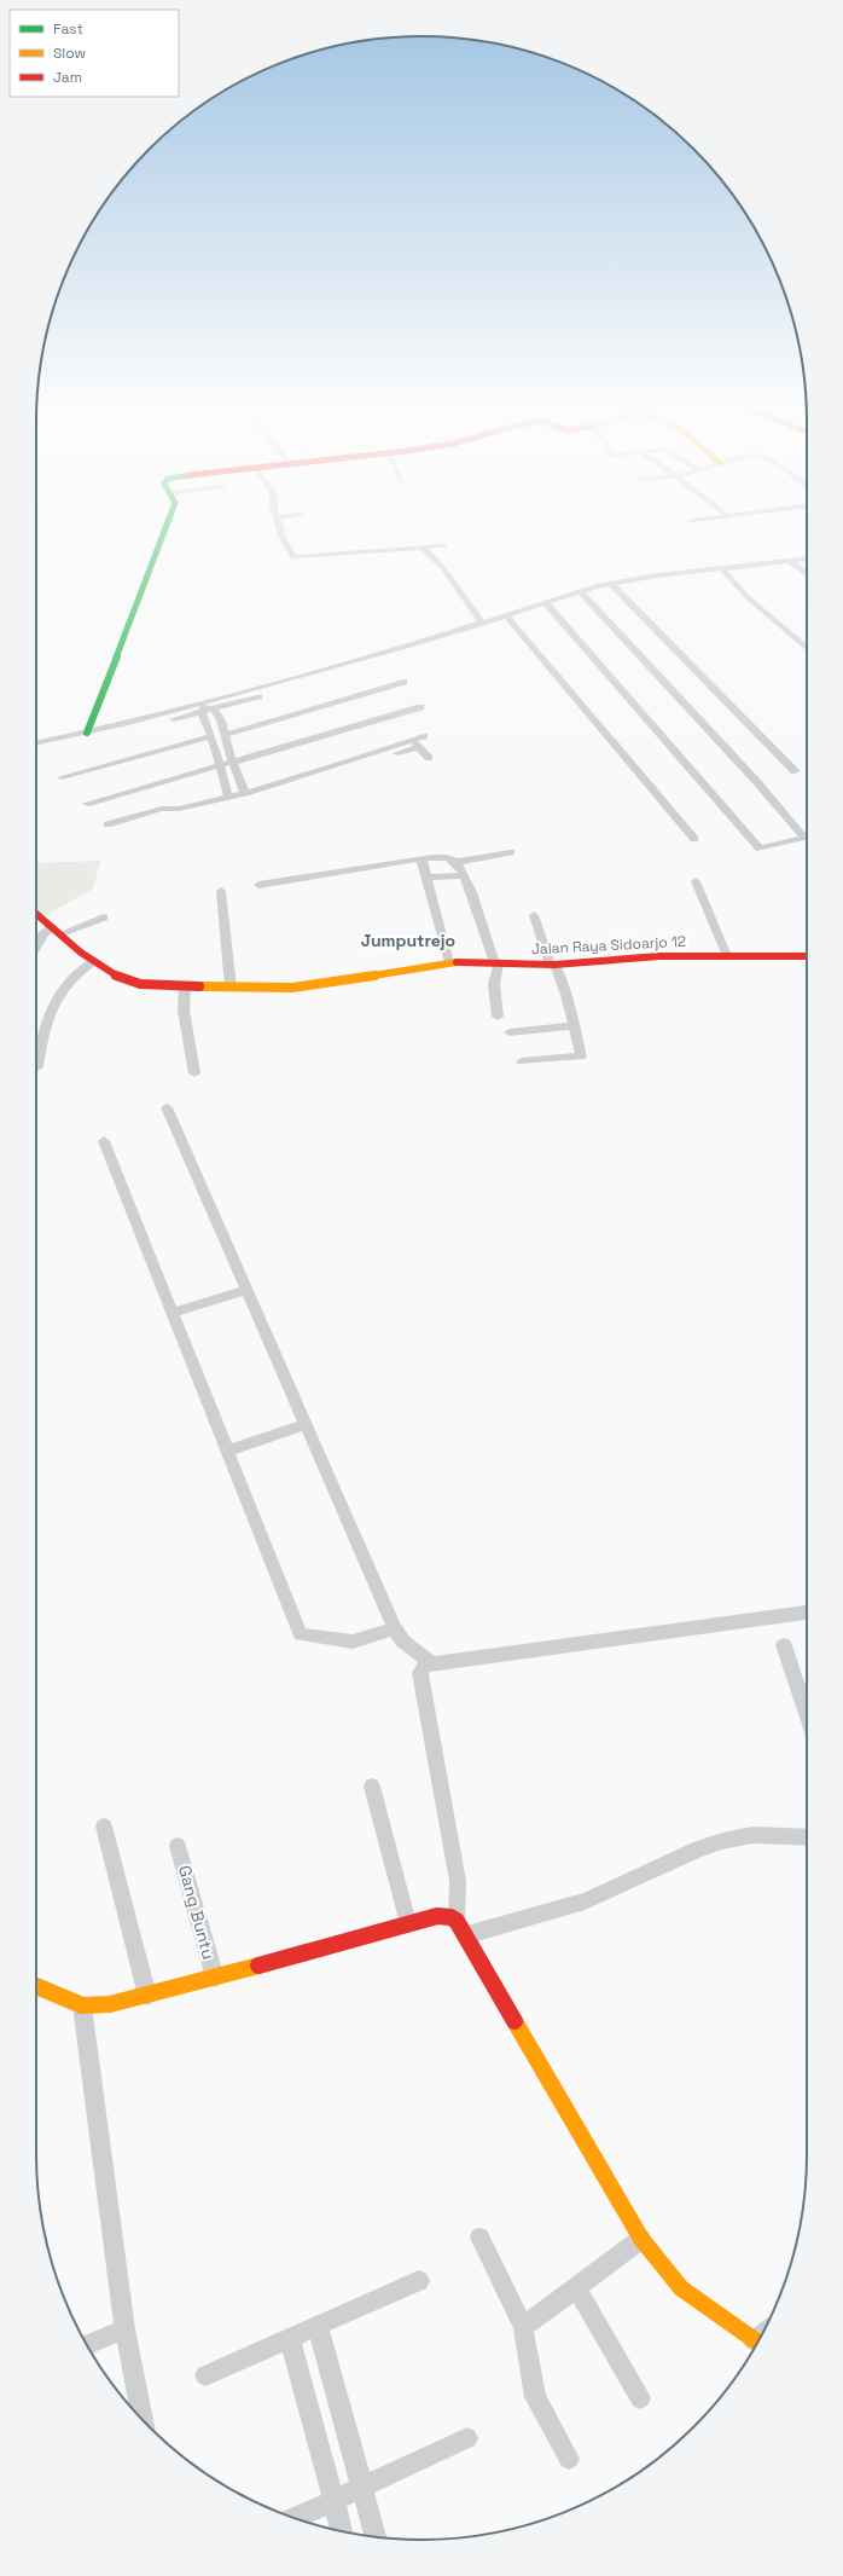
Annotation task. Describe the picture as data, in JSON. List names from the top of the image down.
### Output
{
  "streets": {
    "main road": ["Jalan Raya Sidoarjo 12"],
    "street": ["Gang Buntu"]
  },
  "districts": ["Jumputrejo"],
  "legend": ["Fast", "Slow", "Jam"]
}
